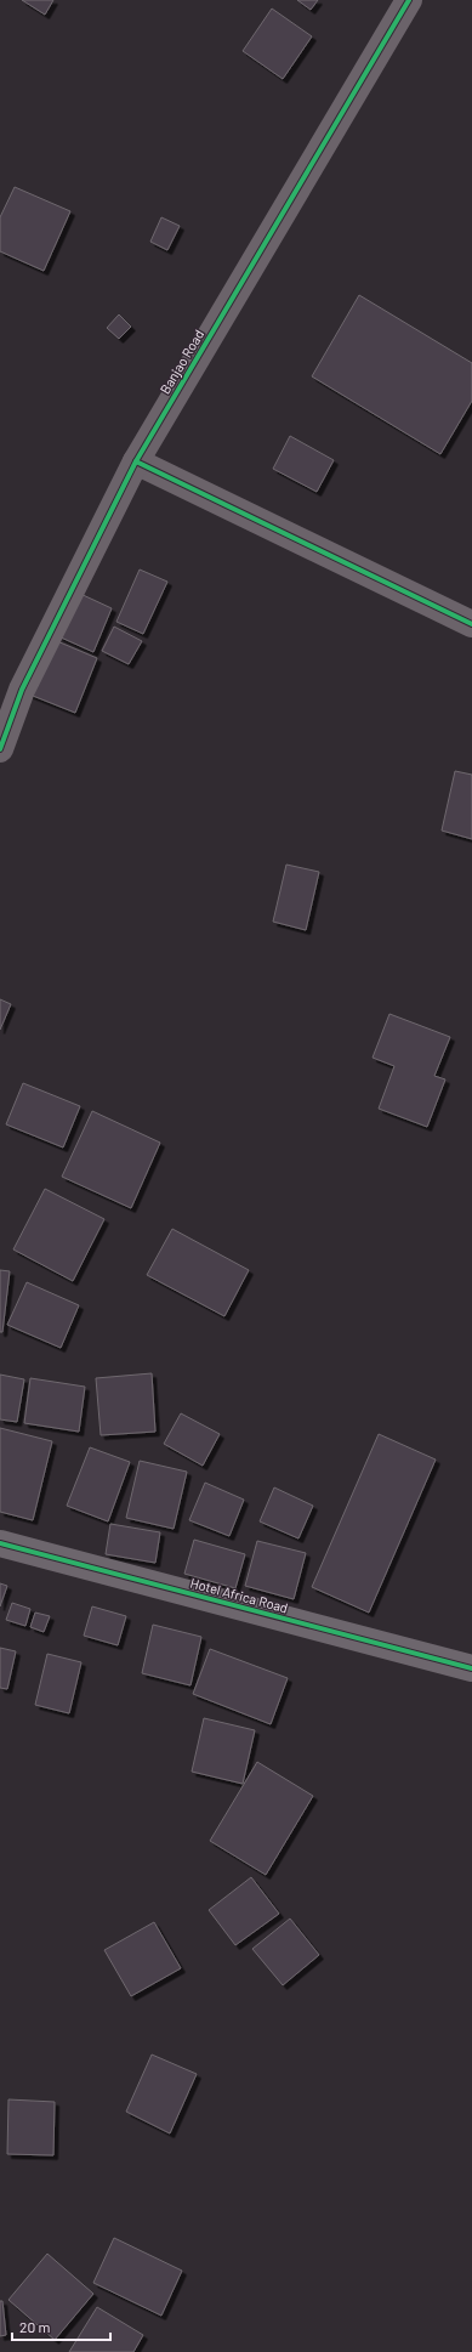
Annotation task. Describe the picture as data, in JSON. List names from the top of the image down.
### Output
{
  "streets": {
    "street": ["Banjao Road", "Hotel Africa Road"]
  },
  "scale_bar": "20 m"
}
